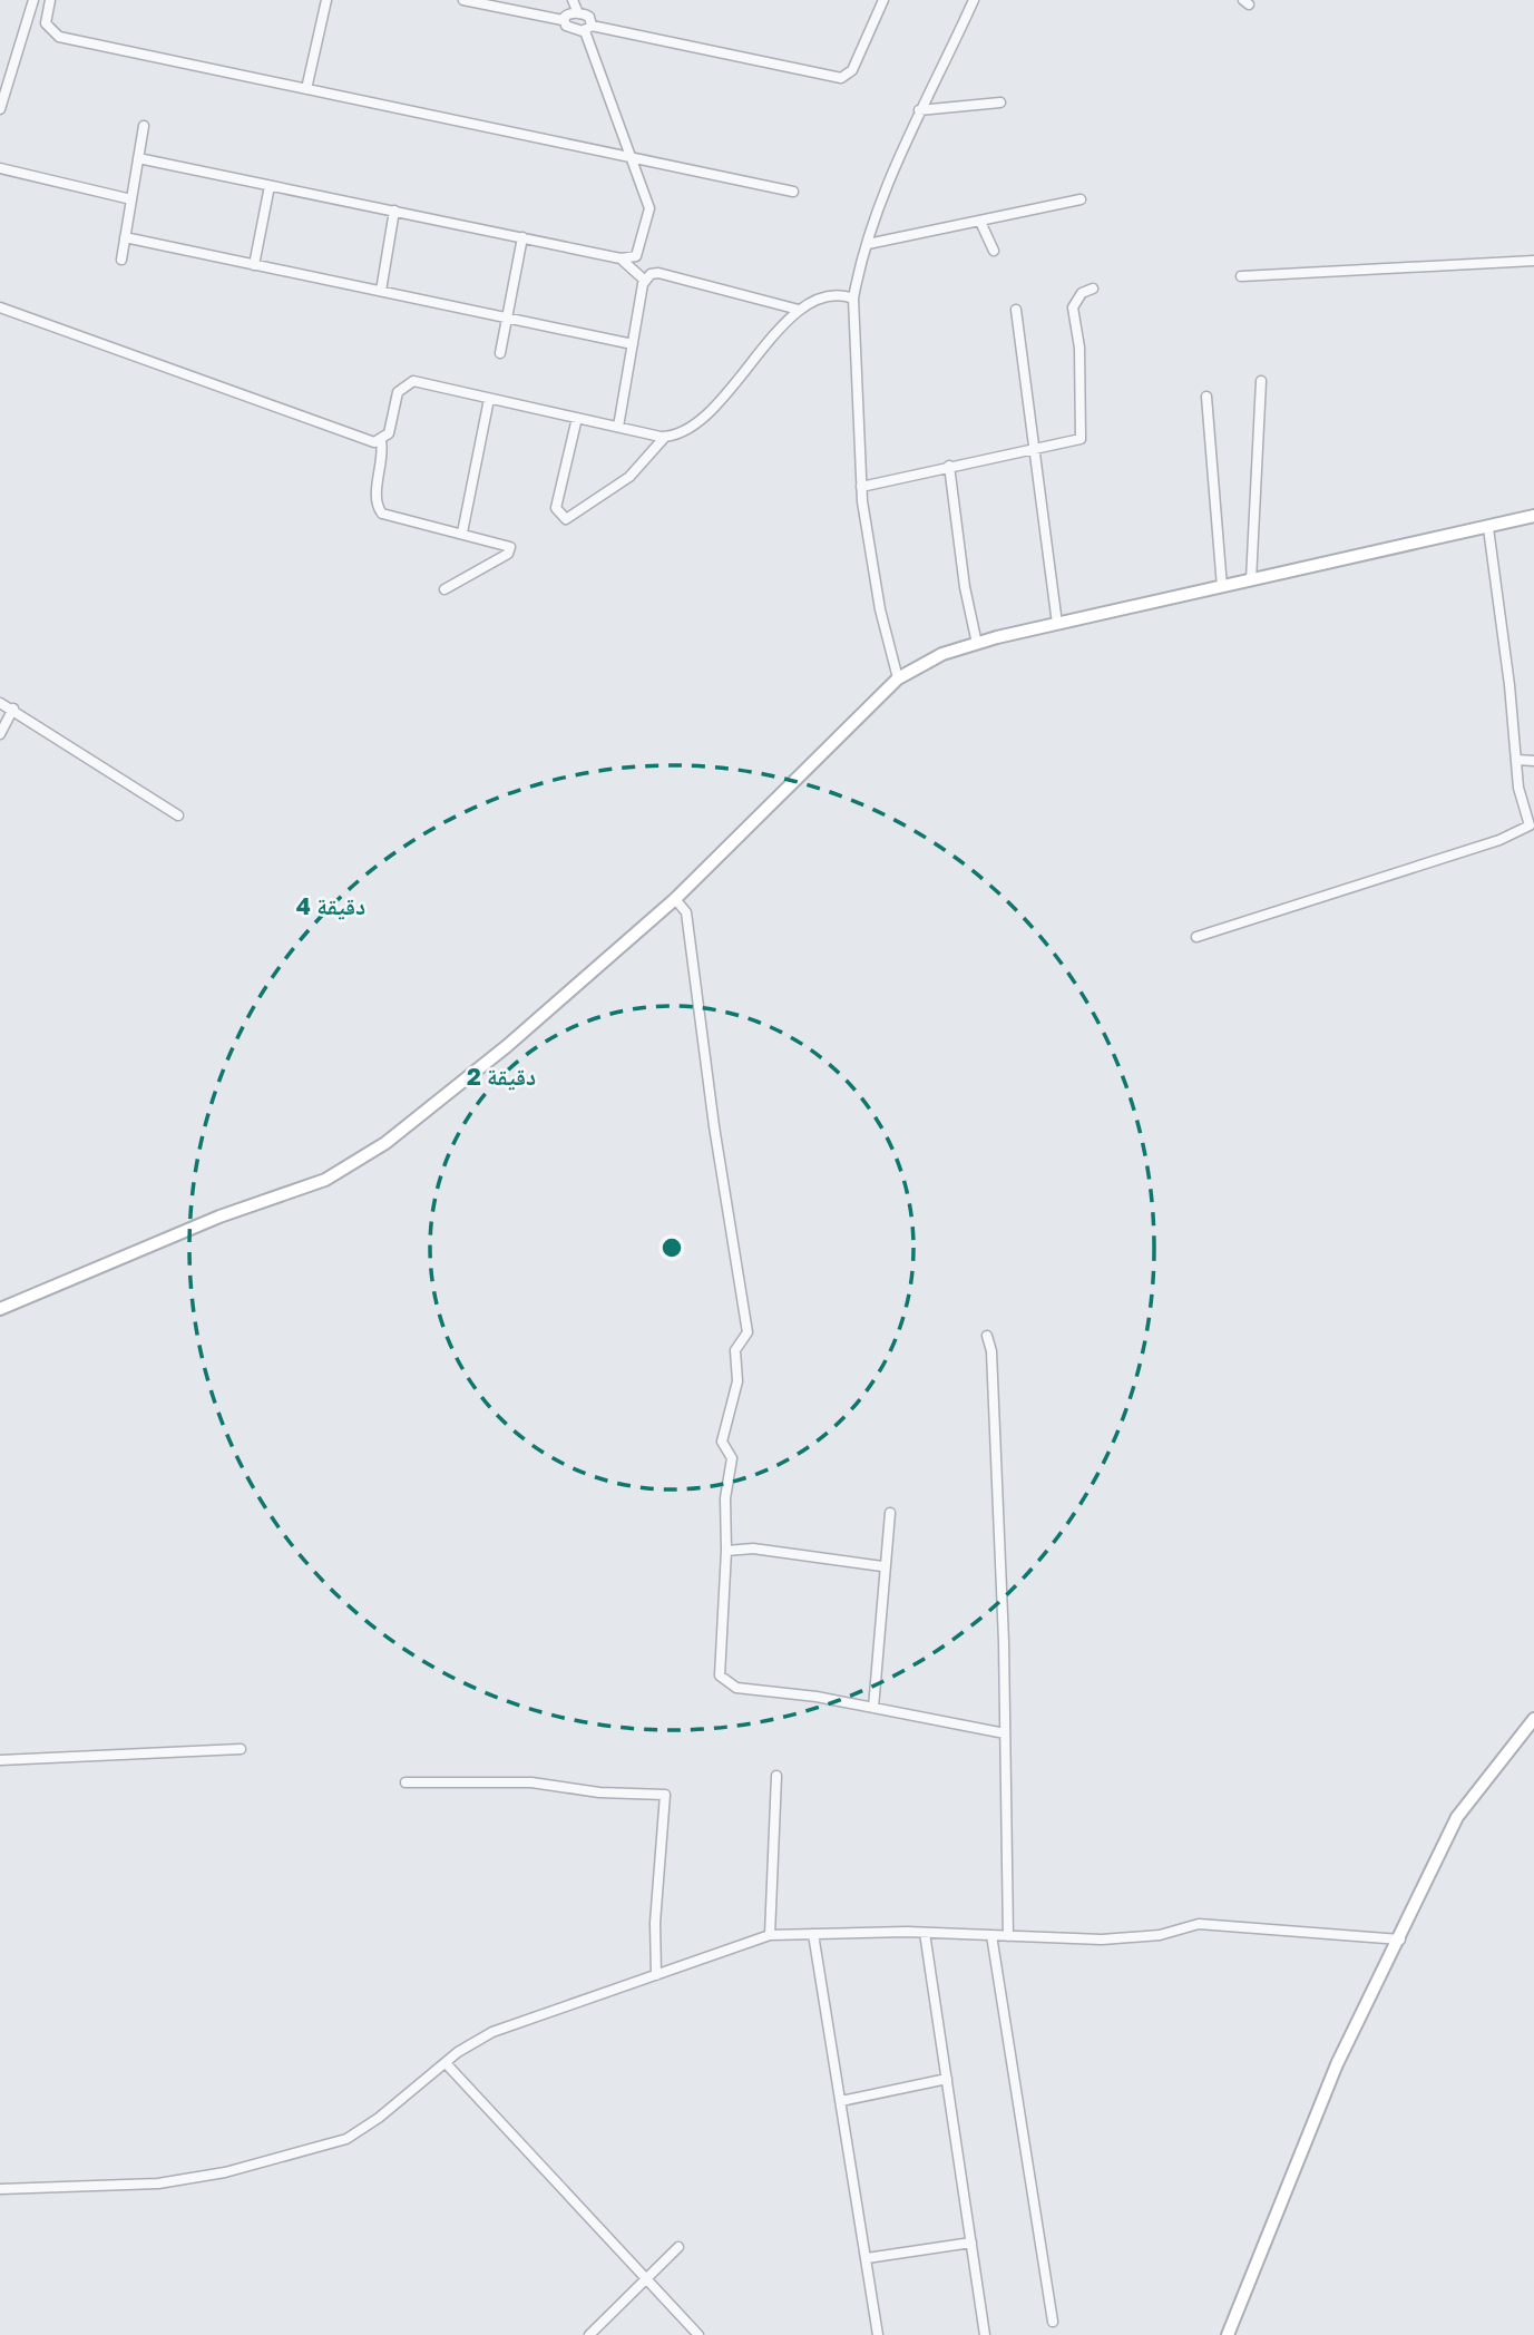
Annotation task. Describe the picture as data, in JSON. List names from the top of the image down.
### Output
{
  "rings": ["4 دقيقة", "2 دقيقة"]
}
